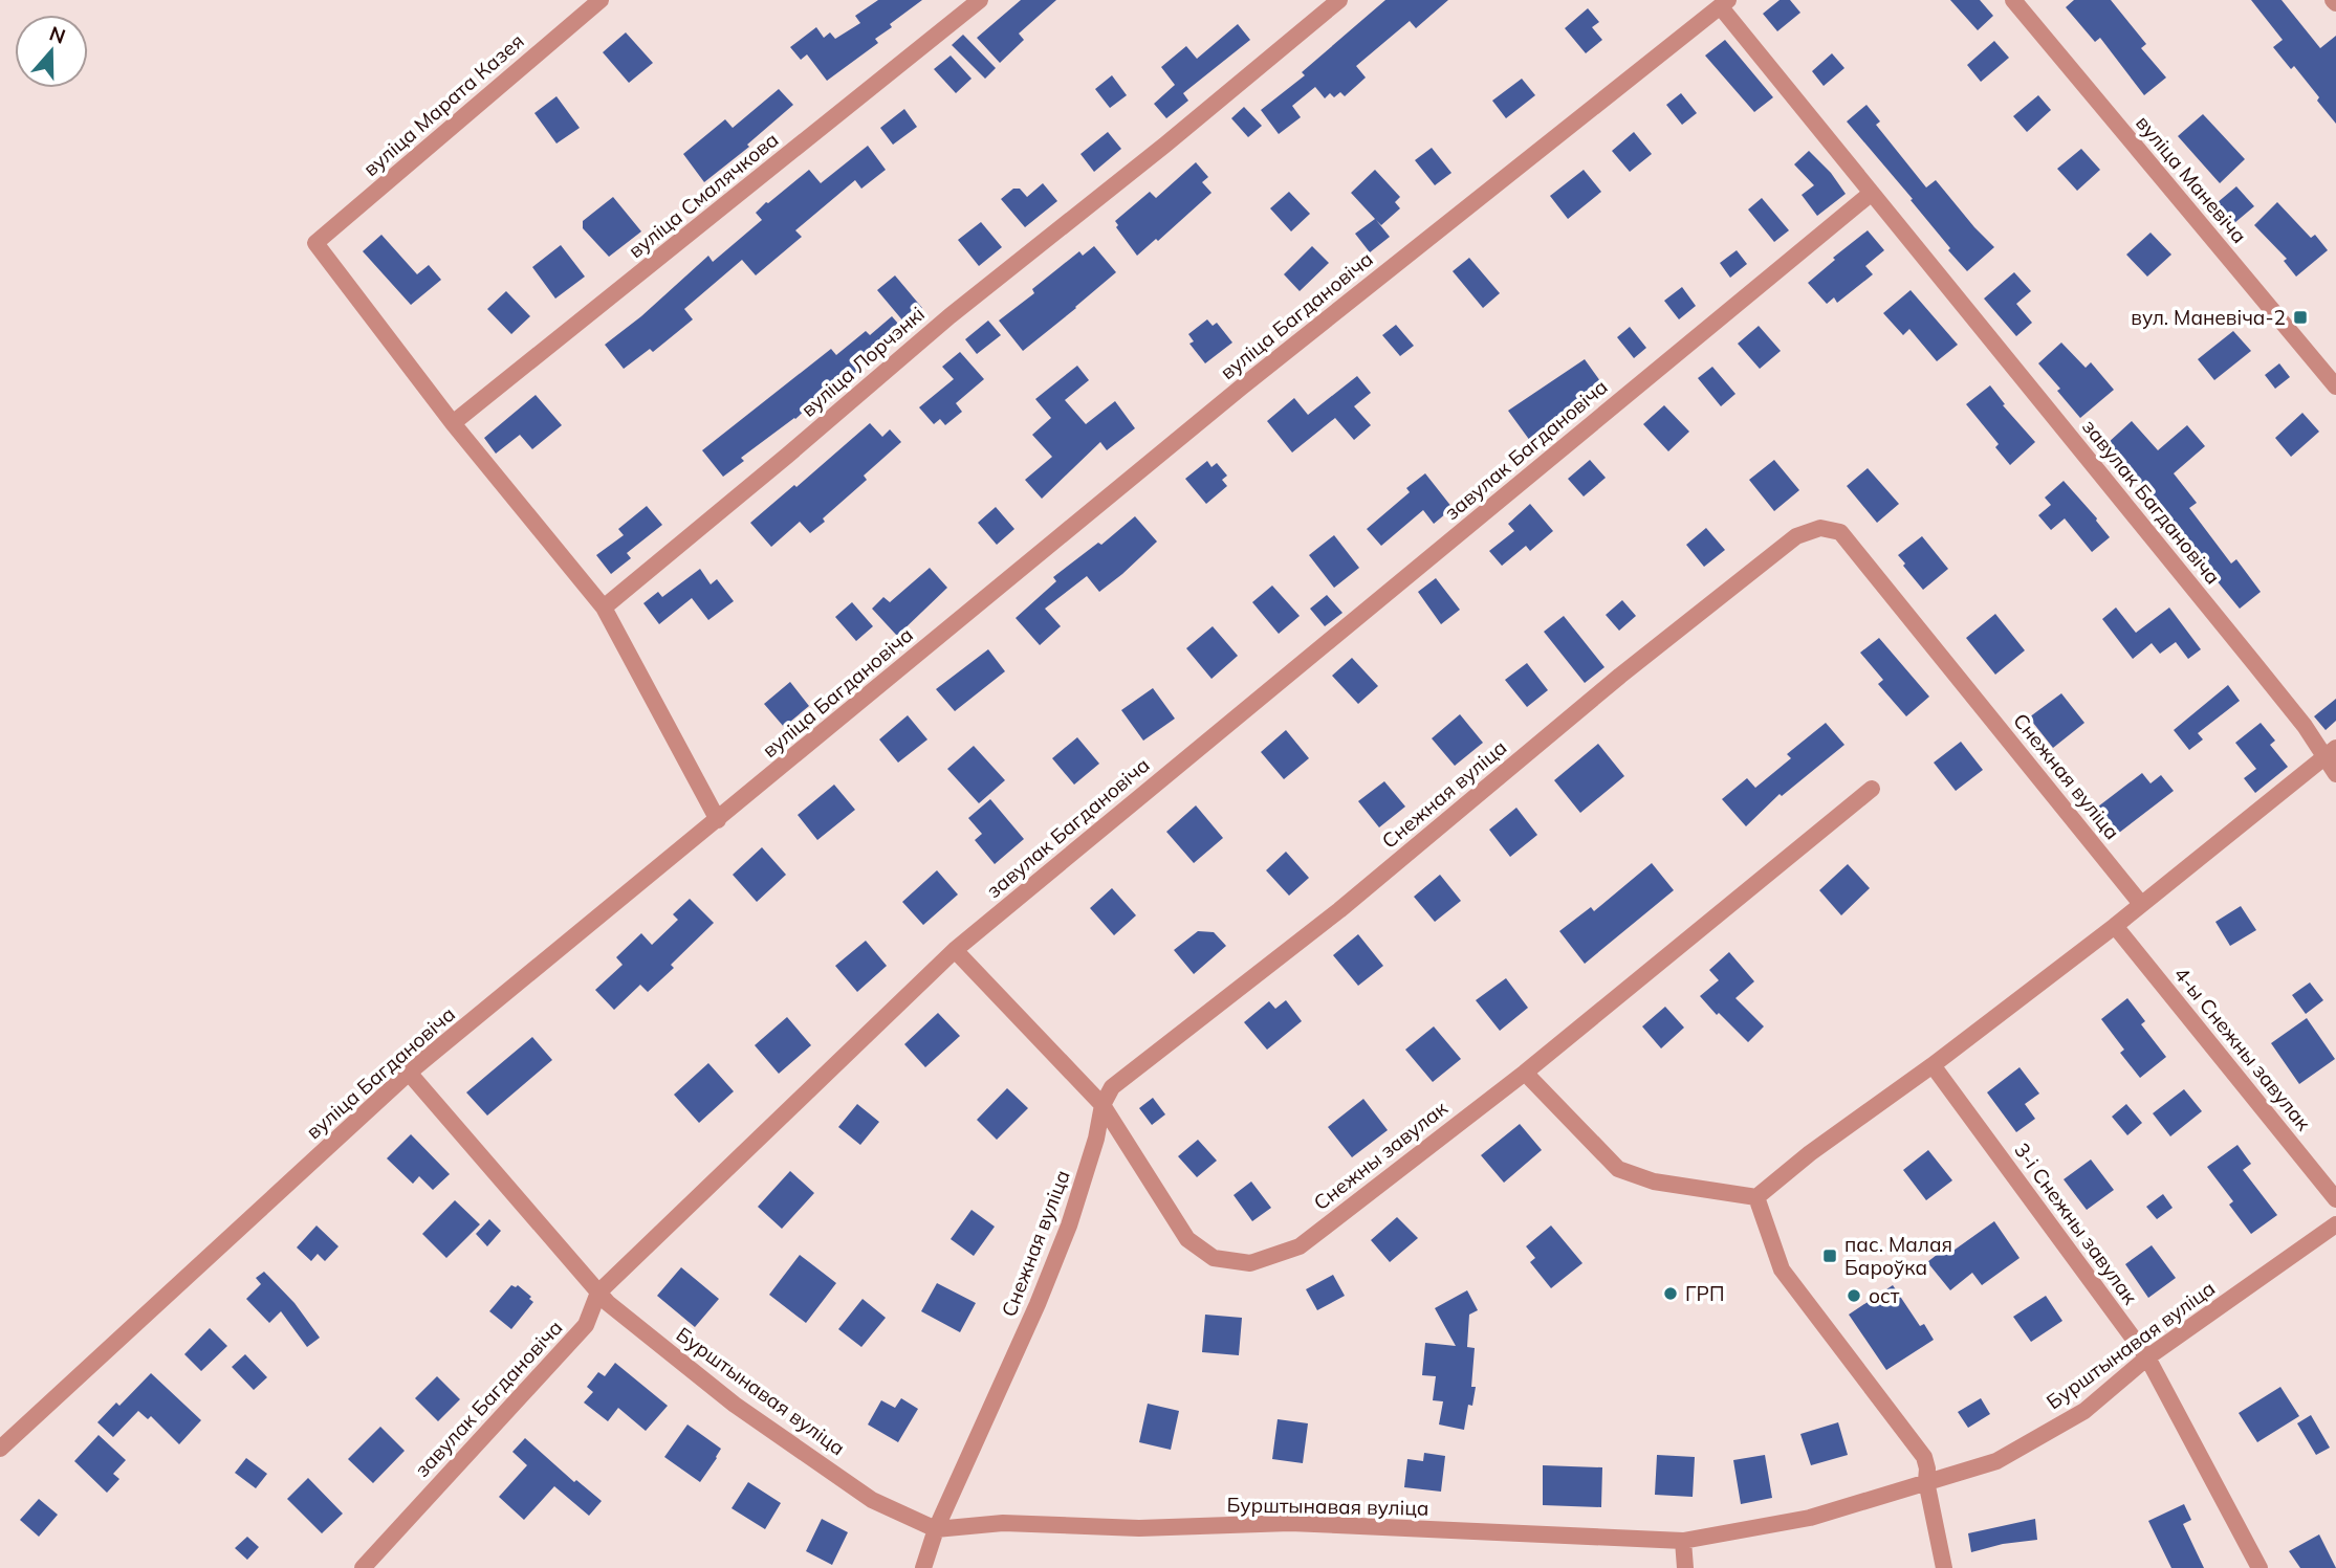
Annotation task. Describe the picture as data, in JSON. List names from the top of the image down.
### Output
{
  "streets": {
    "street": [
      "вуліца Марата Казея",
      "вуліца Маневіча",
      "вуліца Смалячкова",
      "вуліца Багдановіча",
      "вуліца Лорчэнкі",
      "завулак Багдановіча",
      "Снежная вуліца",
      "4-ы Снежны завулак",
      "Снежны завулак",
      "3-і Снежны завулак",
      "Бурштынавая вуліца"
    ]
  },
  "crossings": [
    ["вуліца Марата Казея", "вуліца Смалячкова"],
    ["вуліца Багдановіча", "завулак Багдановіча"],
    ["вуліца Багдановіча", "Бурштынавая вуліца"],
    ["завулак Багдановіча", "Снежны завулак"],
    ["завулак Багдановіча", "Бурштынавая вуліца"],
    ["Снежная вуліца", "Снежны завулак"],
    ["Снежная вуліца", "Бурштынавая вуліца"],
    ["3-і Снежны завулак", "Бурштынавая вуліца"]
  ],
  "places": {
    "transit": ["вул. Маневіча-2", "пас. Малая Бароўка"],
    "other": ["ГРП", "ост"]
  },
  "north": "top"
}
